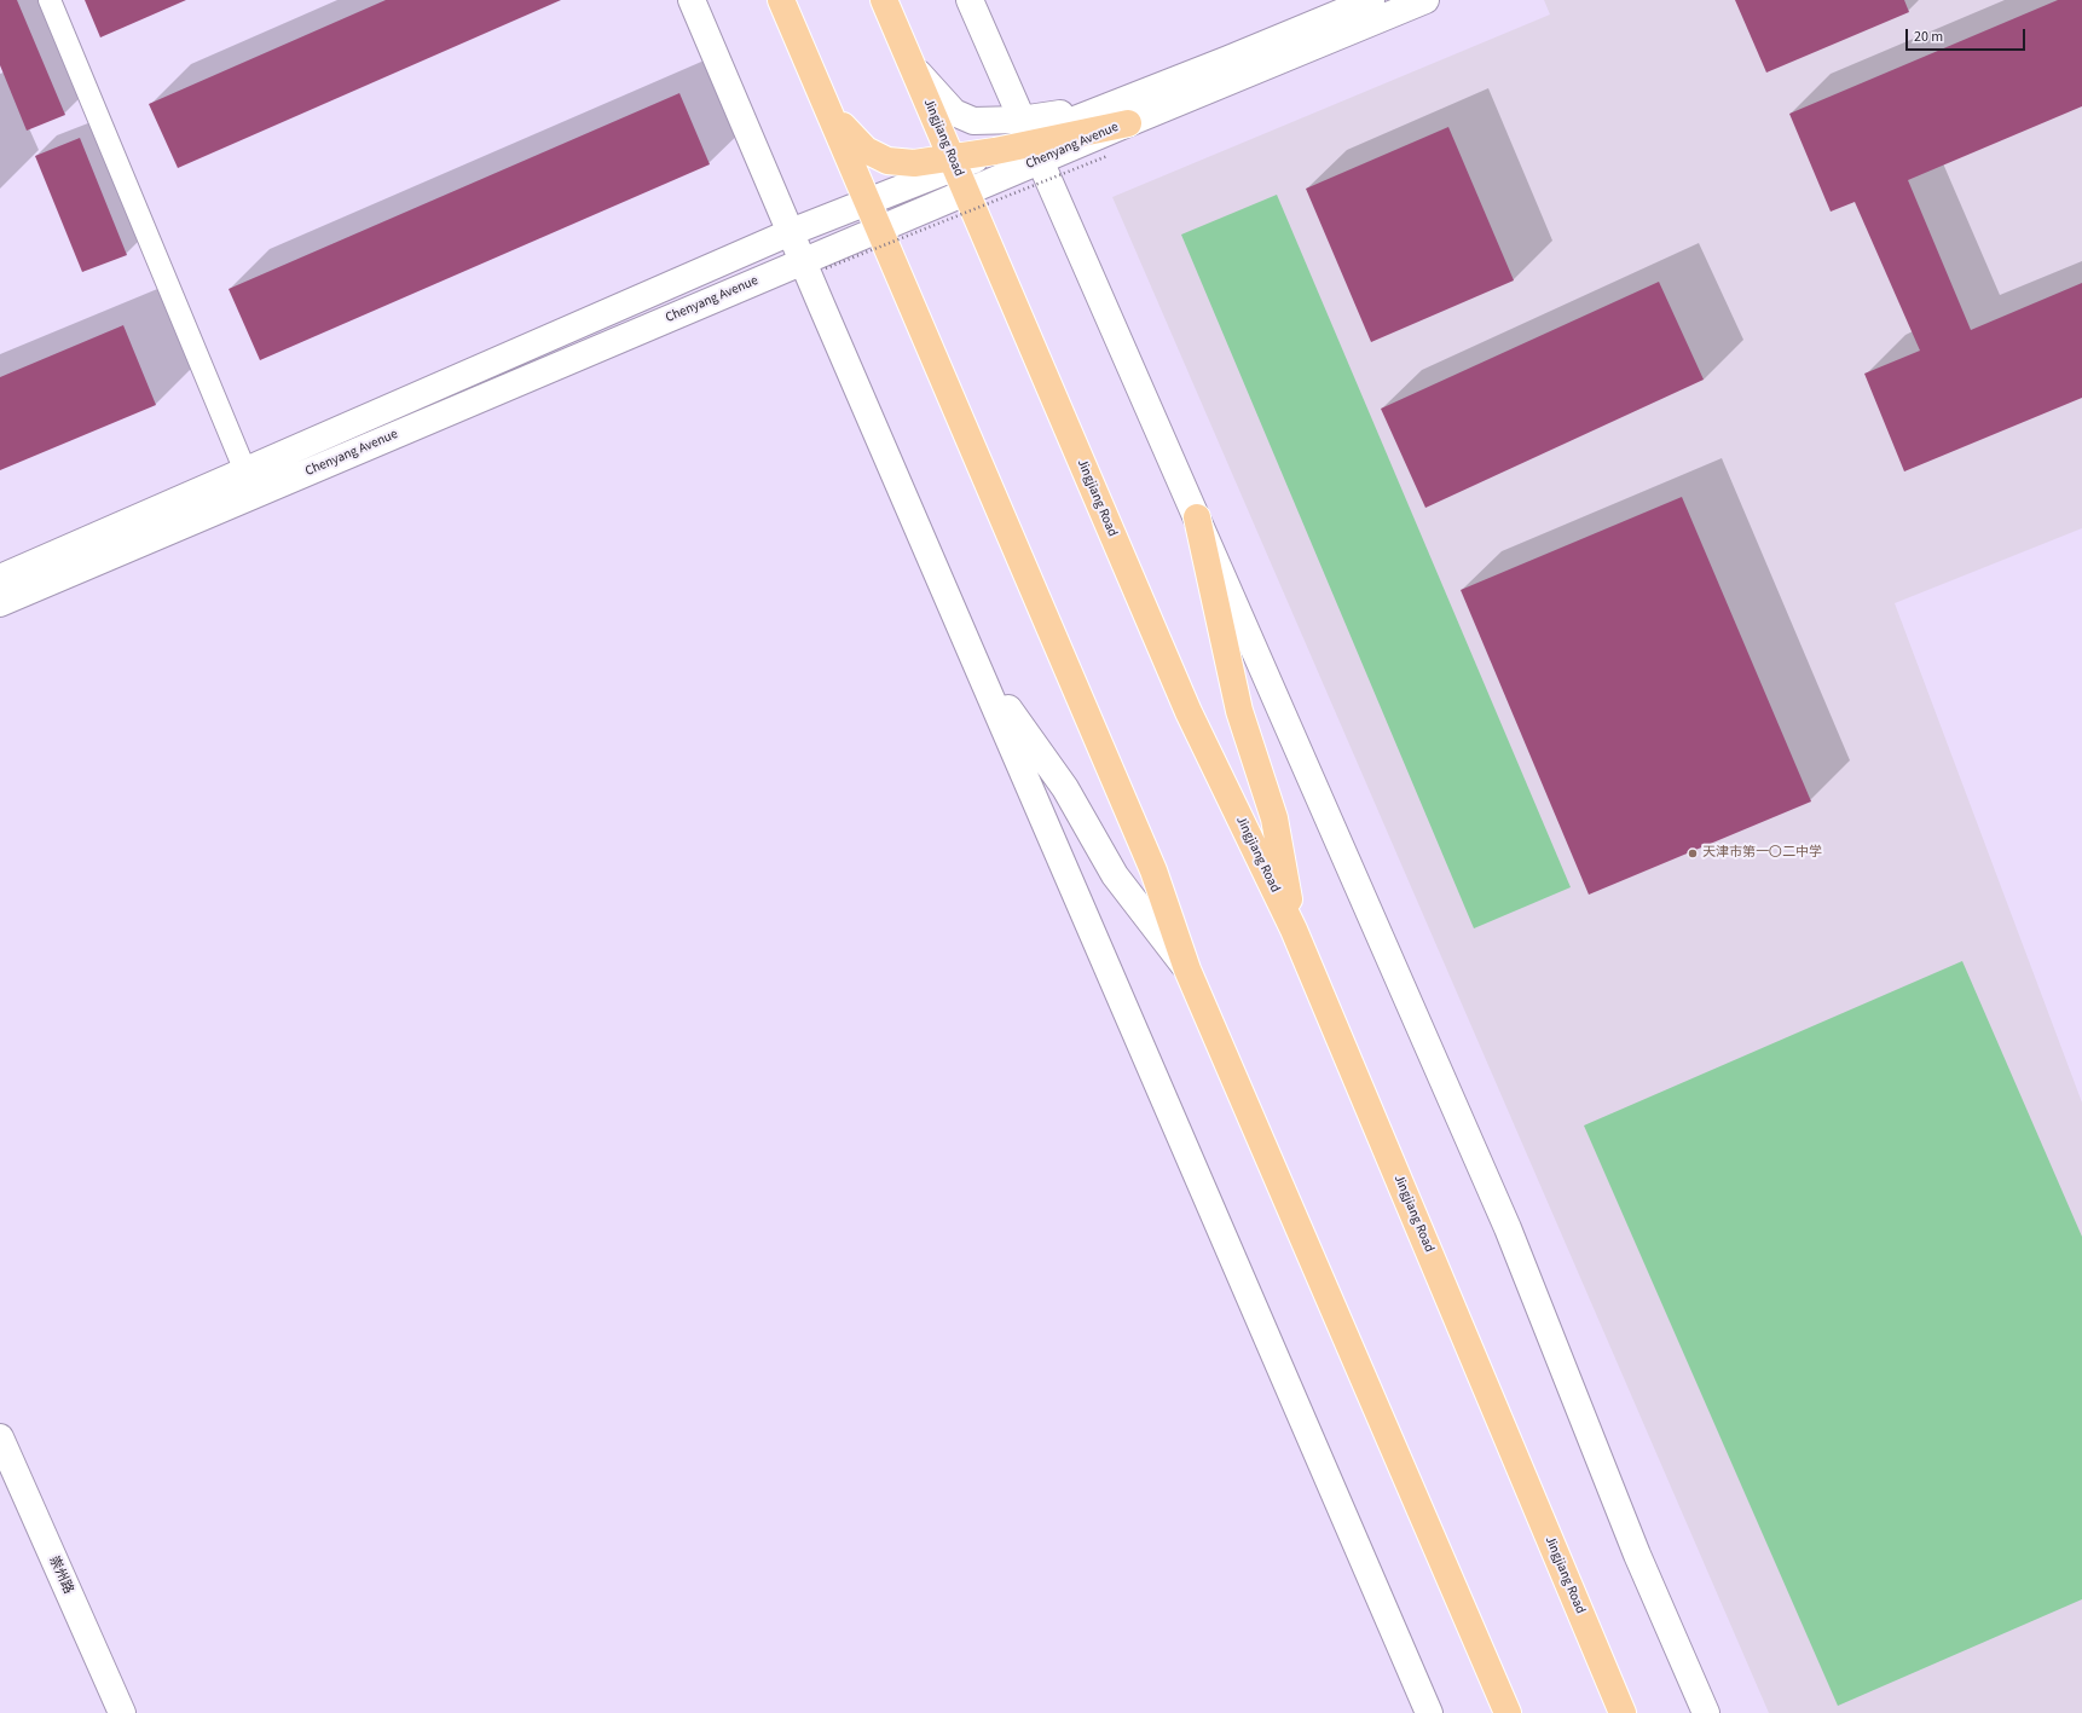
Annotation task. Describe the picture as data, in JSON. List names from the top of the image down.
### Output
{
  "streets": {
    "main road": ["Jingjiang Road"],
    "street": ["Chenyang Avenue", "崇州路"]
  },
  "crossings": [
    ["Jingjiang Road", "Chenyang Avenue"]
  ],
  "places": ["天津市第一〇二中学"],
  "scale_bar": "20 m"
}
